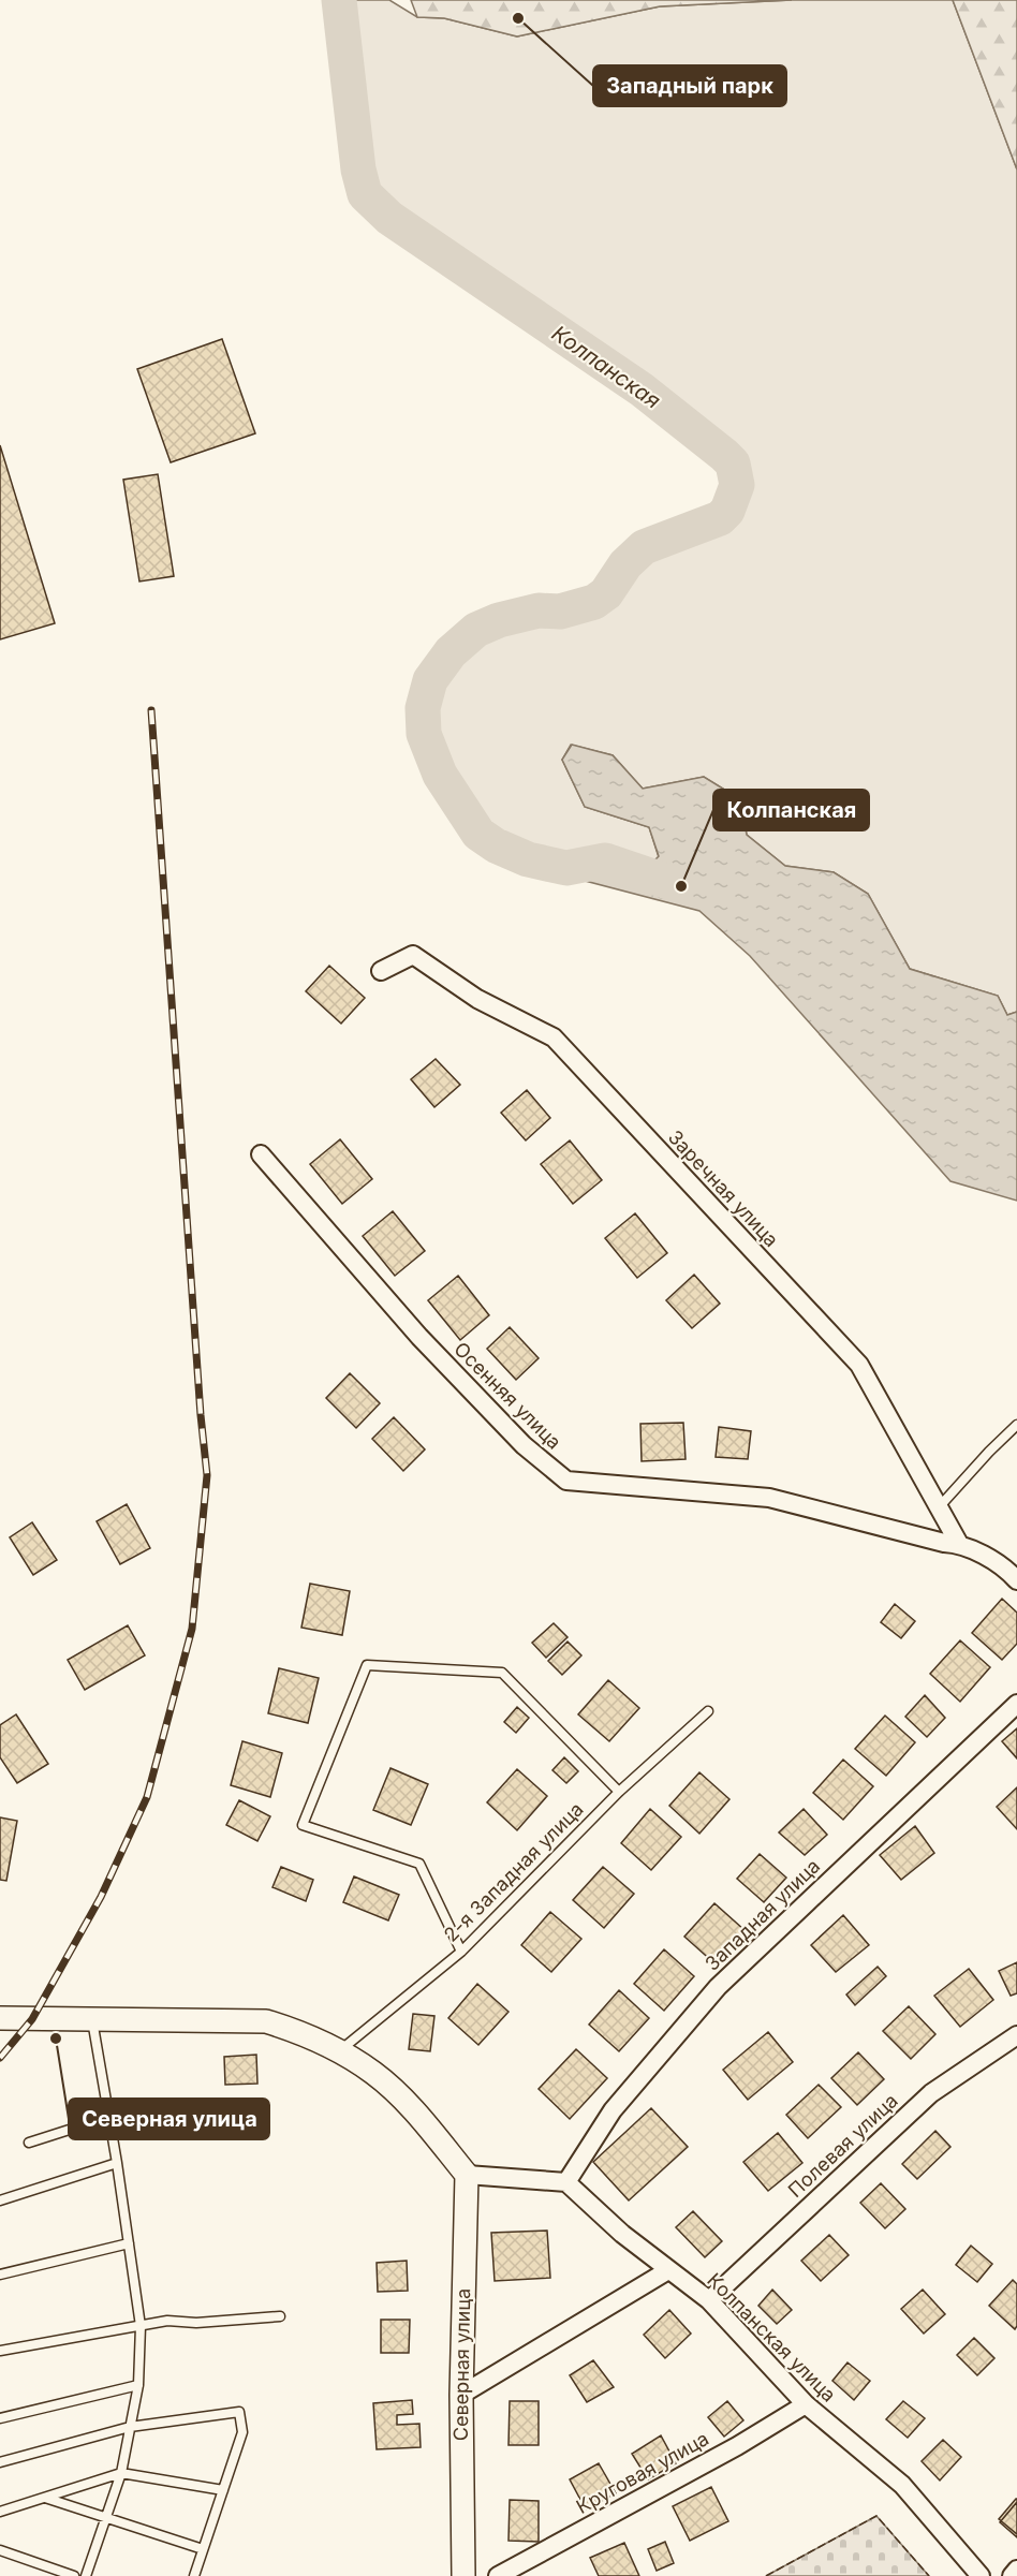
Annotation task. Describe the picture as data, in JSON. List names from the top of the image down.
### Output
{
  "streets": {
    "street": [
      "Заречная улица",
      "Осенняя улица",
      "Западная улица",
      "Полевая улица",
      "Колпанская улица",
      "Северная улица",
      "Круговая улица"
    ],
    "lane": ["2-я Западная улица"]
  },
  "crossings": [
    ["Заречная улица", "Осенняя улица"],
    ["Западная улица", "Колпанская улица"],
    ["Полевая улица", "Колпанская улица"],
    ["Колпанская улица", "Круговая улица"]
  ],
  "water": ["Колпанская"],
  "places": ["Западный парк", "Колпанская", "Северная улица"]
}
